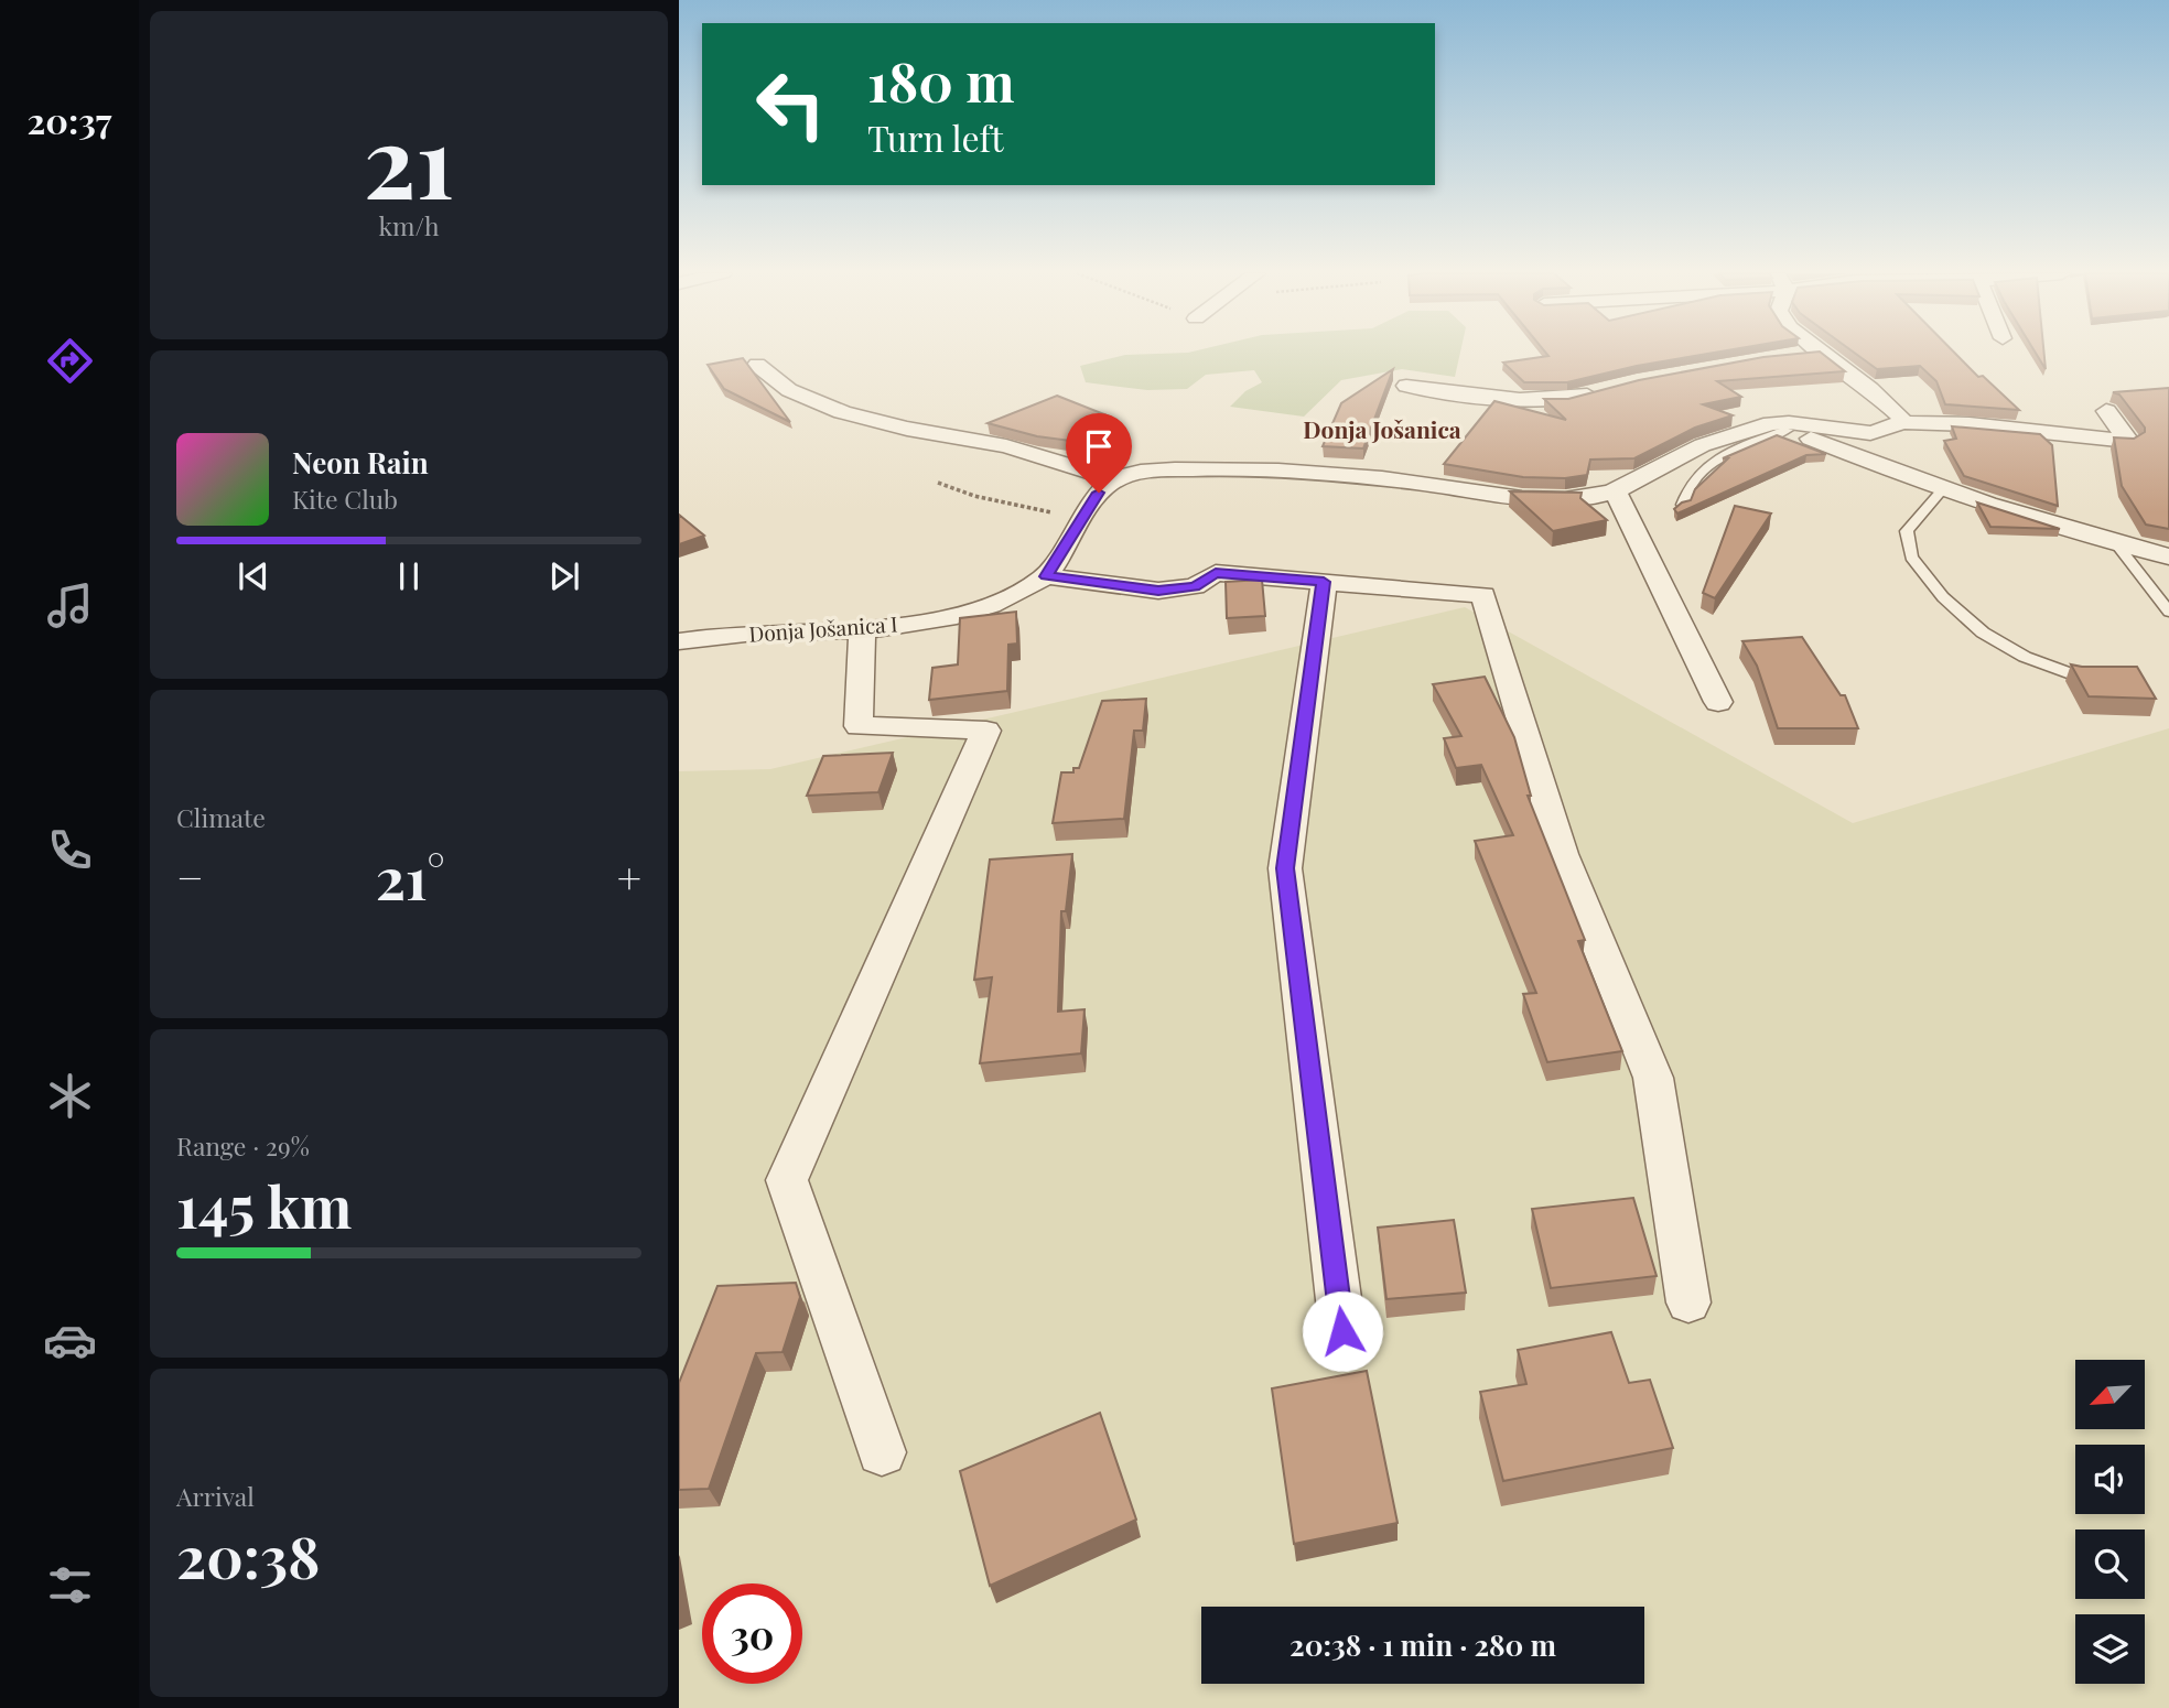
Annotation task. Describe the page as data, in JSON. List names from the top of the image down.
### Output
{
  "streets": {
    "street": ["Donja Jošanica I"]
  },
  "districts": ["Donja Jošanica"],
  "north": "bottom left",
  "page": {
    "tabs": "20:37",
    "tile": [
      ["21", "km/h"],
      "Climate",
      ["Range · 29%", "145 km"],
      ["Arrival", "20:38"]
    ],
    "turn": ["180 m", "Turn left"],
    "song": ["Neon Rain", "Kite Club"],
    "heat": ["−", "21°", "+"],
    "limit": "30",
    "trip": "20:38 · 1 min · 280 m"
  }
}
